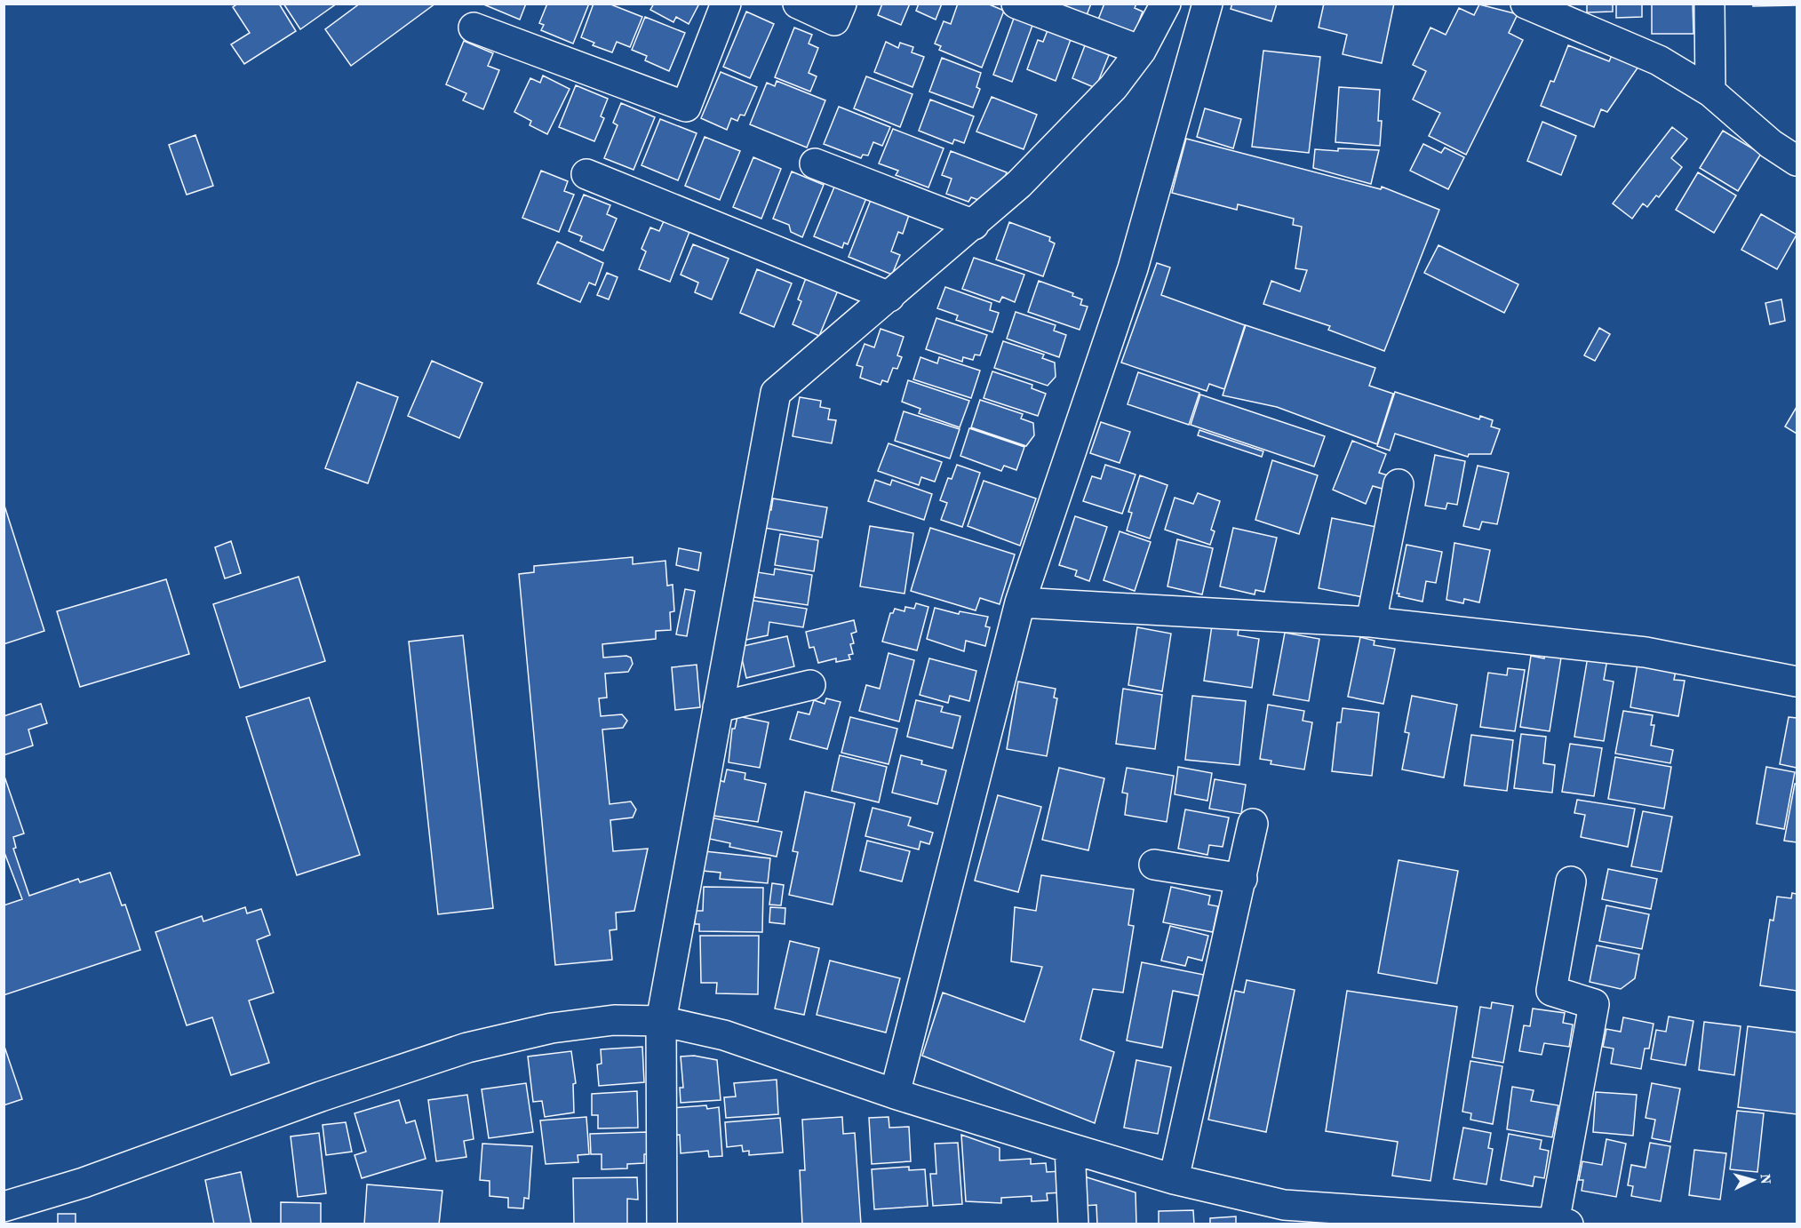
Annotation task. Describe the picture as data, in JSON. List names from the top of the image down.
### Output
{
  "north": "right"
}
